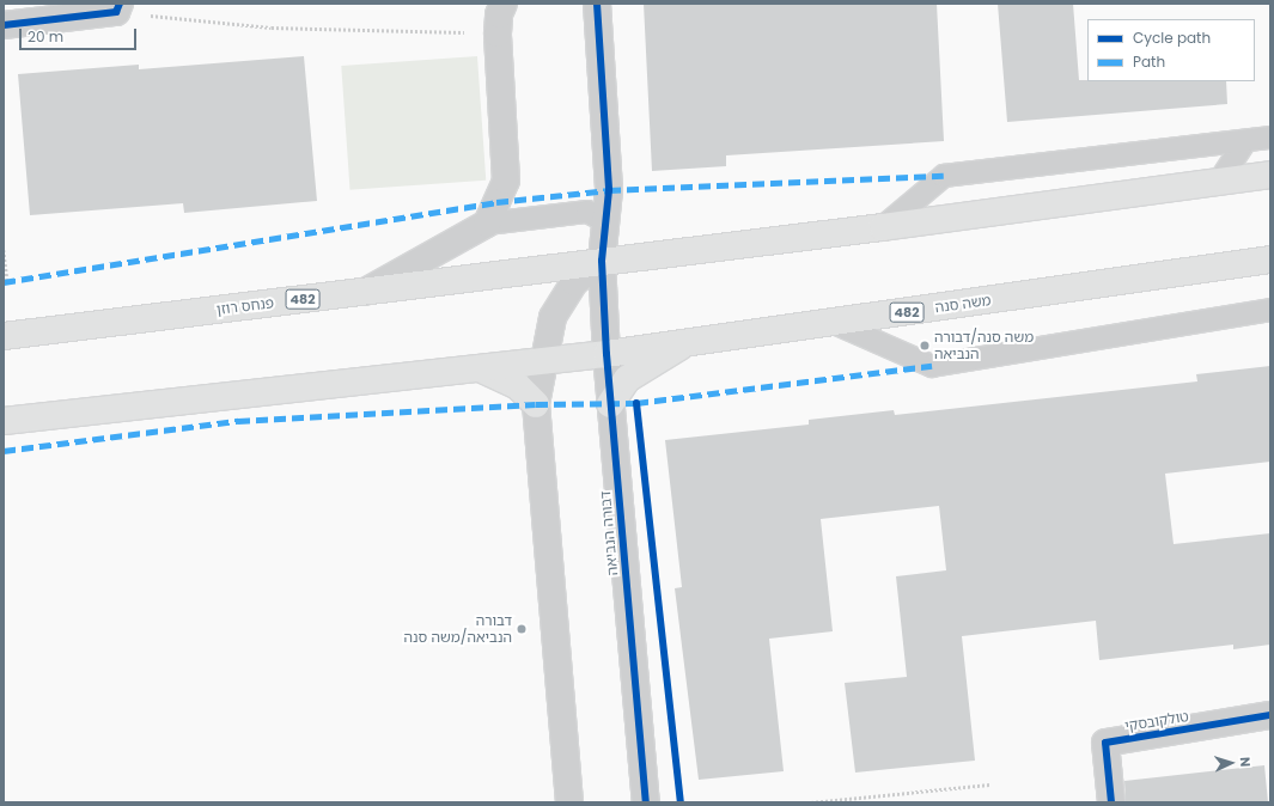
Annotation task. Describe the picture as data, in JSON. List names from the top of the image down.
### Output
{
  "streets": {
    "main road": ["482", "משה סנה", "פנחס רוזן"],
    "street": ["דבורה הנביאה", "טולקובסקי"]
  },
  "crossings": [
    ["482", "משה סנה"],
    ["482", "פנחס רוזן"],
    ["482", "דבורה הנביאה"],
    ["משה סנה", "דבורה הנביאה"],
    ["פנחס רוזן", "דבורה הנביאה"]
  ],
  "places": ["משה סנה/דבורה הנביאה", "דבורה הנביאה/משה סנה"],
  "legend": ["Cycle path", "Path"],
  "scale_bar": "20 m",
  "north": "right"
}
